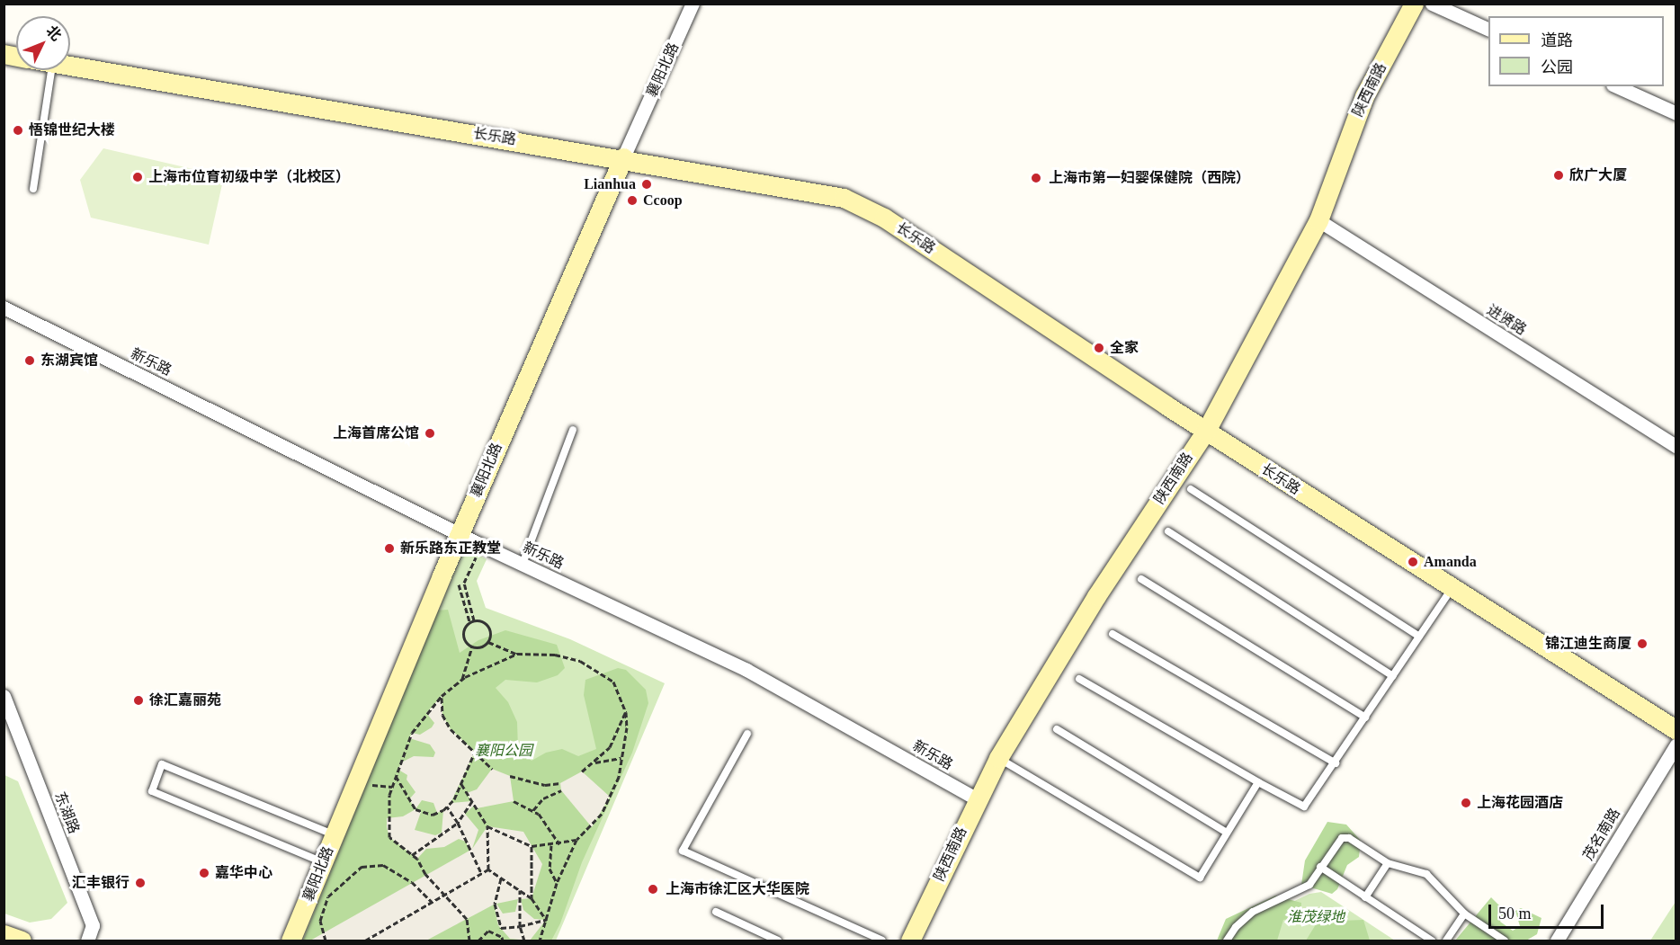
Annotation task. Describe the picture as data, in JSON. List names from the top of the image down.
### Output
{
  "streets": {
    "street": [
      "襄阳北路",
      "陕西南路",
      "长乐路",
      "进贤路",
      "新乐路",
      "东湖路",
      "茂名南路"
    ]
  },
  "crossings": [
    ["襄阳北路", "长乐路"],
    ["襄阳北路", "新乐路"],
    ["陕西南路", "长乐路"],
    ["陕西南路", "进贤路"],
    ["陕西南路", "新乐路"]
  ],
  "parks": ["襄阳公园", "淮茂绿地"],
  "places": [
    "悟锦世纪大楼",
    "欣广大厦",
    "上海市位育初级中学（北校区）",
    "上海市第一妇婴保健院（西院）",
    "Lianhua",
    "Ccoop",
    "全家",
    "东湖宾馆",
    "上海首席公馆",
    "新乐路东正教堂",
    "Amanda",
    "锦江迪生商厦",
    "徐汇嘉丽苑",
    "上海花园酒店",
    "嘉华中心",
    "汇丰银行",
    "上海市徐汇区大华医院"
  ],
  "legend": ["道路", "公园"],
  "scale_bar": "50 m",
  "north": "top right"
}
